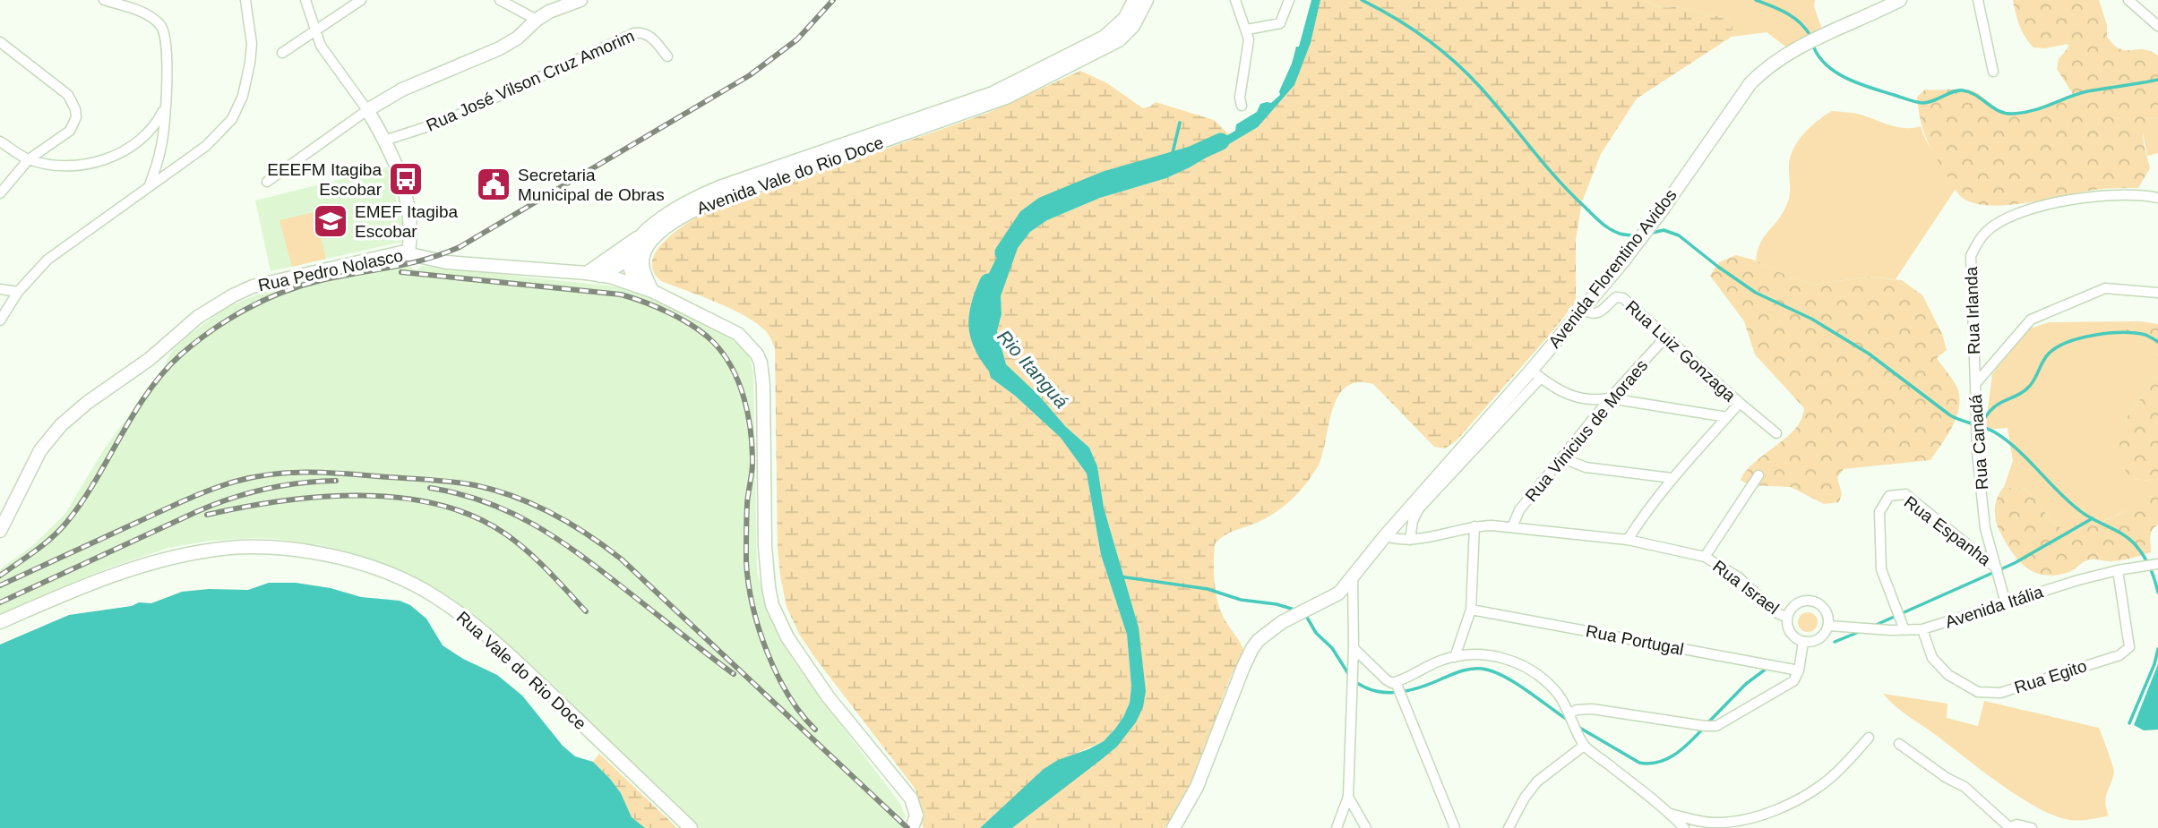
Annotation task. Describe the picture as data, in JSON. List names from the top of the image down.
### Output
{
  "streets": {
    "street": [
      "Rua José Vilson Cruz Amorim",
      "Avenida Vale do Rio Doce",
      "Avenida Florentino Avidos",
      "Rua Pedro Nolasco",
      "Rua Irlanda",
      "Rua Luiz Gonzaga",
      "Rua Vinicius de Moraes",
      "Rua Canadá",
      "Rua Espanha",
      "Rua Israel",
      "Avenida Itália",
      "Rua Portugal",
      "Rua Vale do Rio Doce",
      "Rua Egito"
    ]
  },
  "crossings": [
    ["Avenida Vale do Rio Doce", "Rua Pedro Nolasco"],
    ["Avenida Florentino Avidos", "Rua Luiz Gonzaga"],
    ["Avenida Florentino Avidos", "Rua Israel"],
    ["Rua Irlanda", "Rua Canadá"],
    ["Rua Luiz Gonzaga", "Rua Vinicius de Moraes"],
    ["Rua Vinicius de Moraes", "Rua Israel"],
    ["Rua Canadá", "Rua Espanha"],
    ["Rua Canadá", "Avenida Itália"],
    ["Rua Espanha", "Avenida Itália"],
    ["Rua Israel", "Avenida Itália"],
    ["Avenida Itália", "Rua Egito"]
  ],
  "water": ["Rio Itanguá"],
  "places": {
    "bus stop": ["EEEFM Itagiba Escobar"],
    "public building": ["Secretaria Municipal de Obras"],
    "school or university": ["EMEF Itagiba Escobar"]
  }
}
